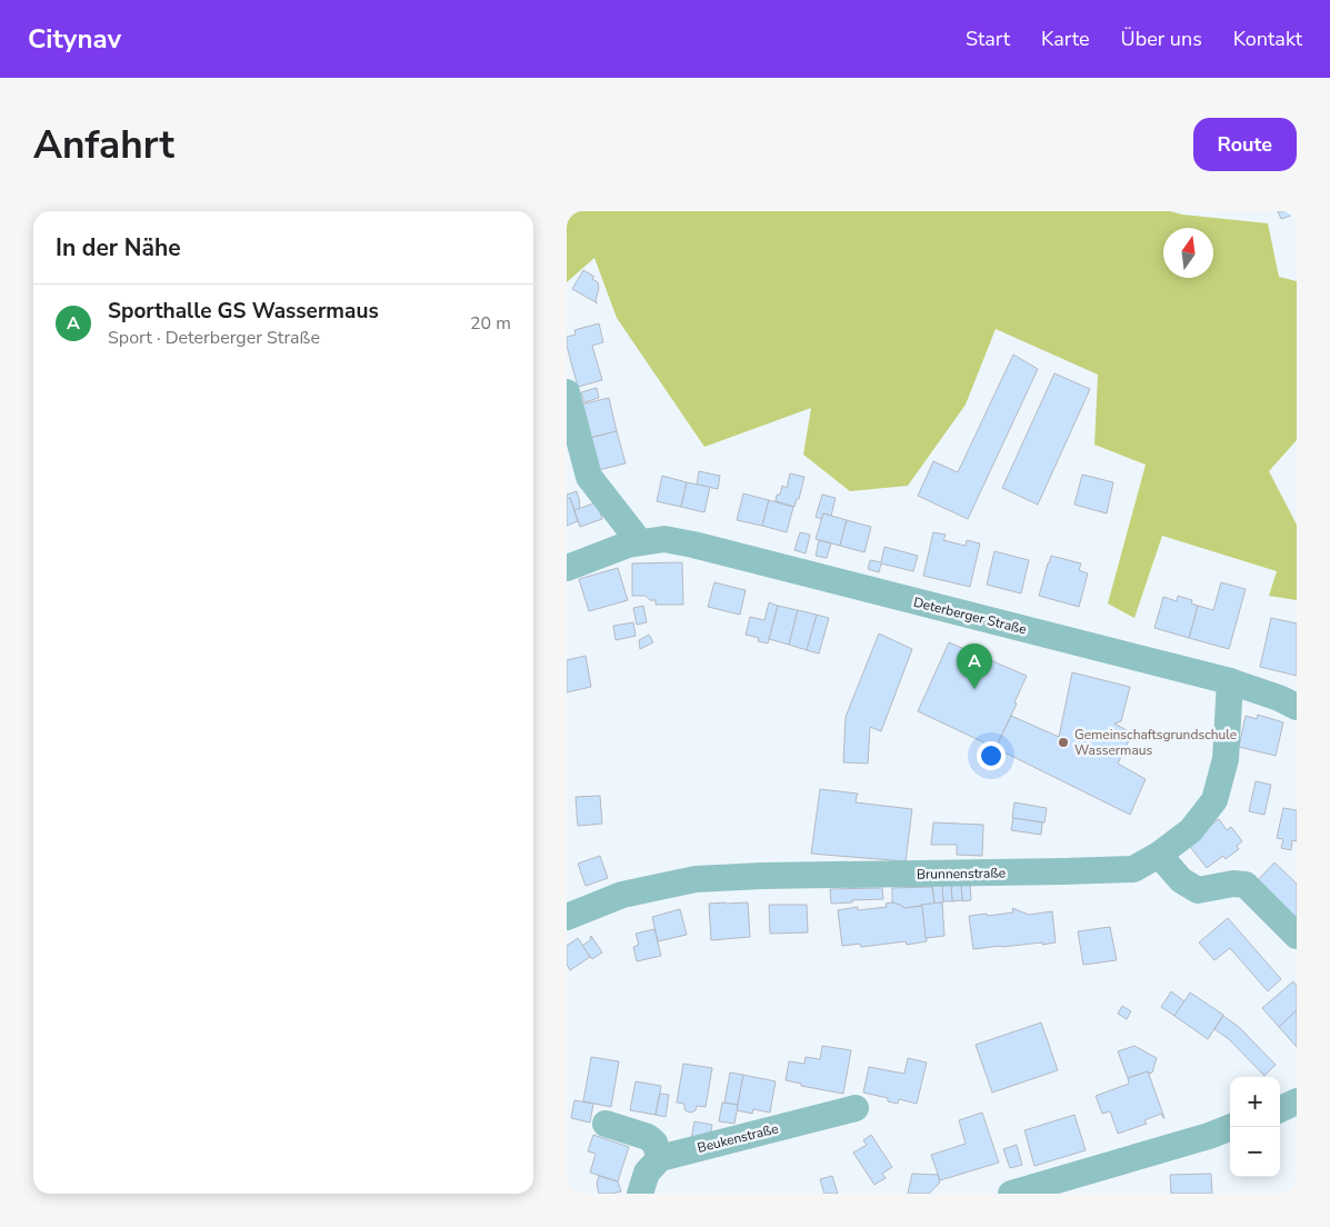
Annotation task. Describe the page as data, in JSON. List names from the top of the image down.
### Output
{
  "streets": {
    "street": ["Deterberger Straße", "Brunnenstraße", "Beukenstraße"]
  },
  "crossings": [
    ["Deterberger Straße", "Brunnenstraße"]
  ],
  "places": ["Gemeinschaftsgrundschule Wassermaus"],
  "north": "top",
  "page": {
    "header": "Citynav",
    "nav": [
      "Start",
      "Karte",
      "Über uns",
      "Kontakt"
    ],
    "buttons": "Route",
    "title": "Anfahrt",
    "heading": "In der Nähe",
    "list": [
      {
        "mark": "A",
        "name": "Sporthalle GS Wassermaus",
        "note": "Sport · Deterberger Straße",
        "value": "20 m"
      }
    ],
    "pins": "A",
    "map_buttons": ["+", "−"]
  }
}
